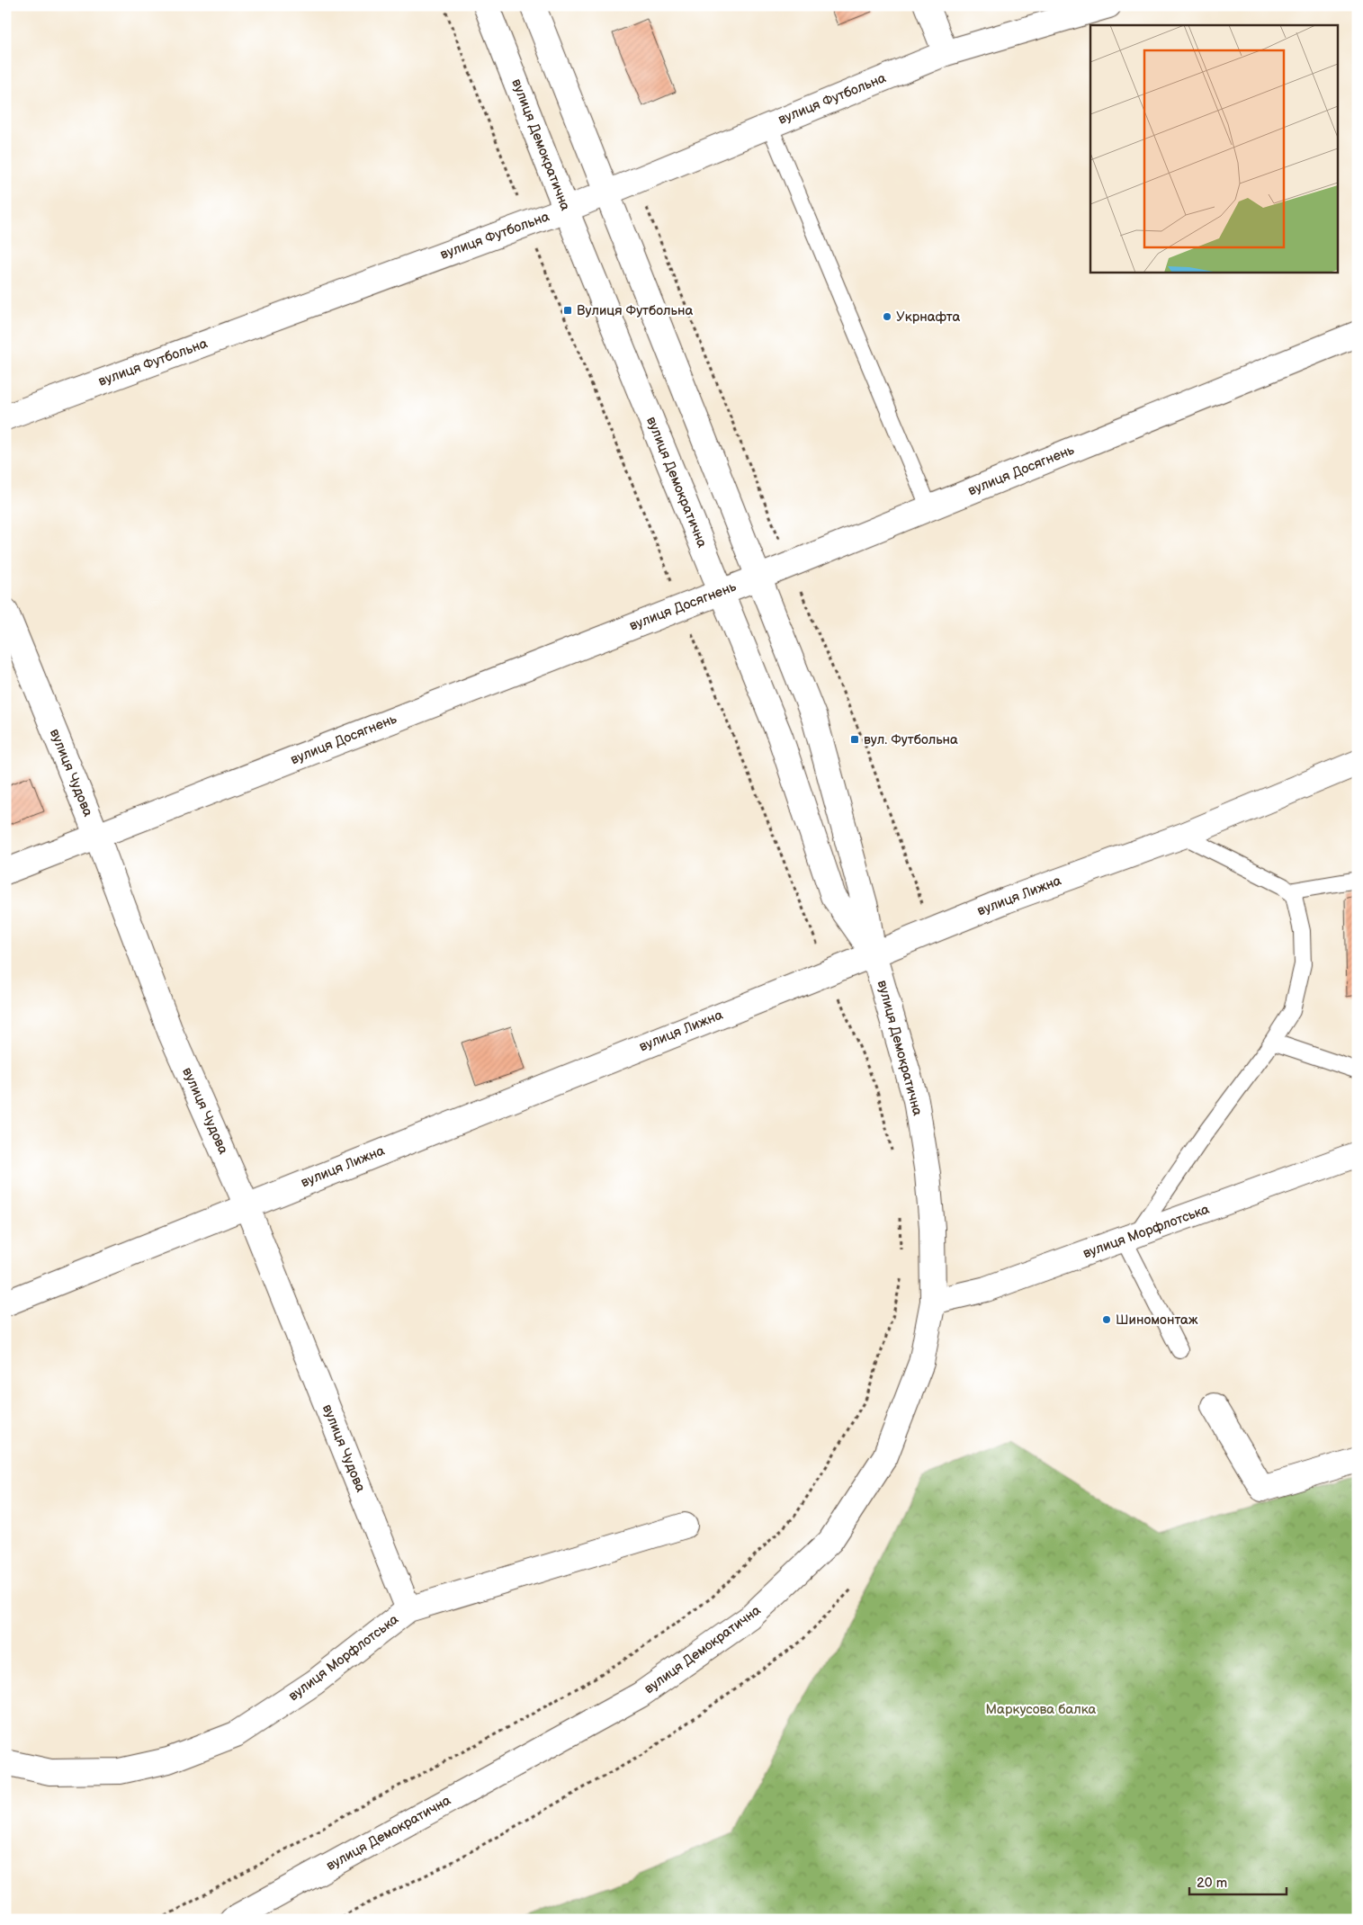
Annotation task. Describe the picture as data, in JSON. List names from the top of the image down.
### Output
{
  "streets": {
    "street": [
      "вулиця Футбольна",
      "вулиця Демократична",
      "вулиця Досягнень",
      "вулиця Чудова",
      "вулиця Лижна",
      "вулиця Морфлотська"
    ]
  },
  "crossings": [
    ["вулиця Футбольна", "вулиця Демократична"],
    ["вулиця Демократична", "вулиця Досягнень"],
    ["вулиця Демократична", "вулиця Лижна"],
    ["вулиця Демократична", "вулиця Морфлотська"],
    ["вулиця Досягнень", "вулиця Чудова"],
    ["вулиця Чудова", "вулиця Лижна"],
    ["вулиця Чудова", "вулиця Морфлотська"]
  ],
  "parks": ["Маркусова балка"],
  "places": {
    "transit": ["Вулиця Футбольна", "вул. Футбольна"],
    "other": ["Укрнафта", "Шиномонтаж"]
  },
  "scale_bar": "20 m"
}
